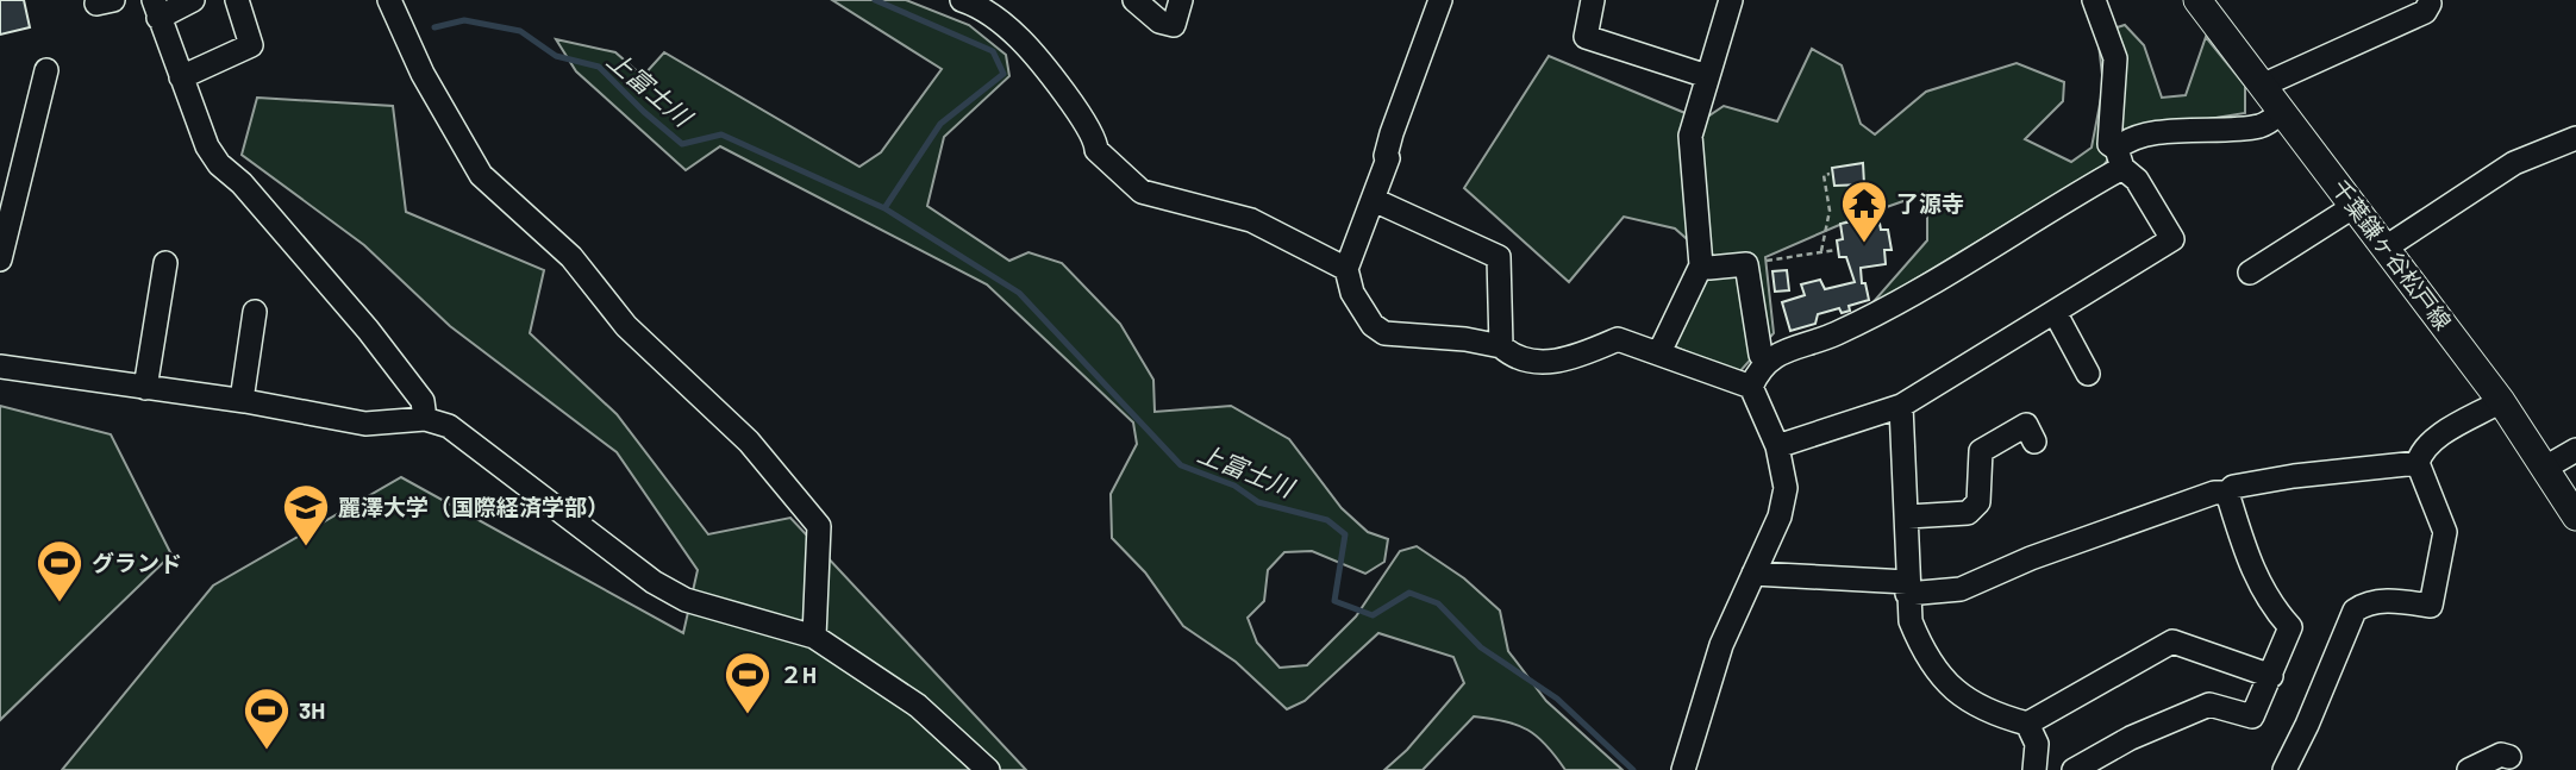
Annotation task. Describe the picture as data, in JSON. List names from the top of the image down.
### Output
{
  "streets": {
    "main road": ["千葉鎌ヶ谷松戸線"]
  },
  "water": ["上富士川"],
  "places": {
    "temple": ["了源寺"],
    "school or university": ["麗澤大学（国際経済学部）"],
    "sports": ["グランド", "２H", "3H"]
  }
}
